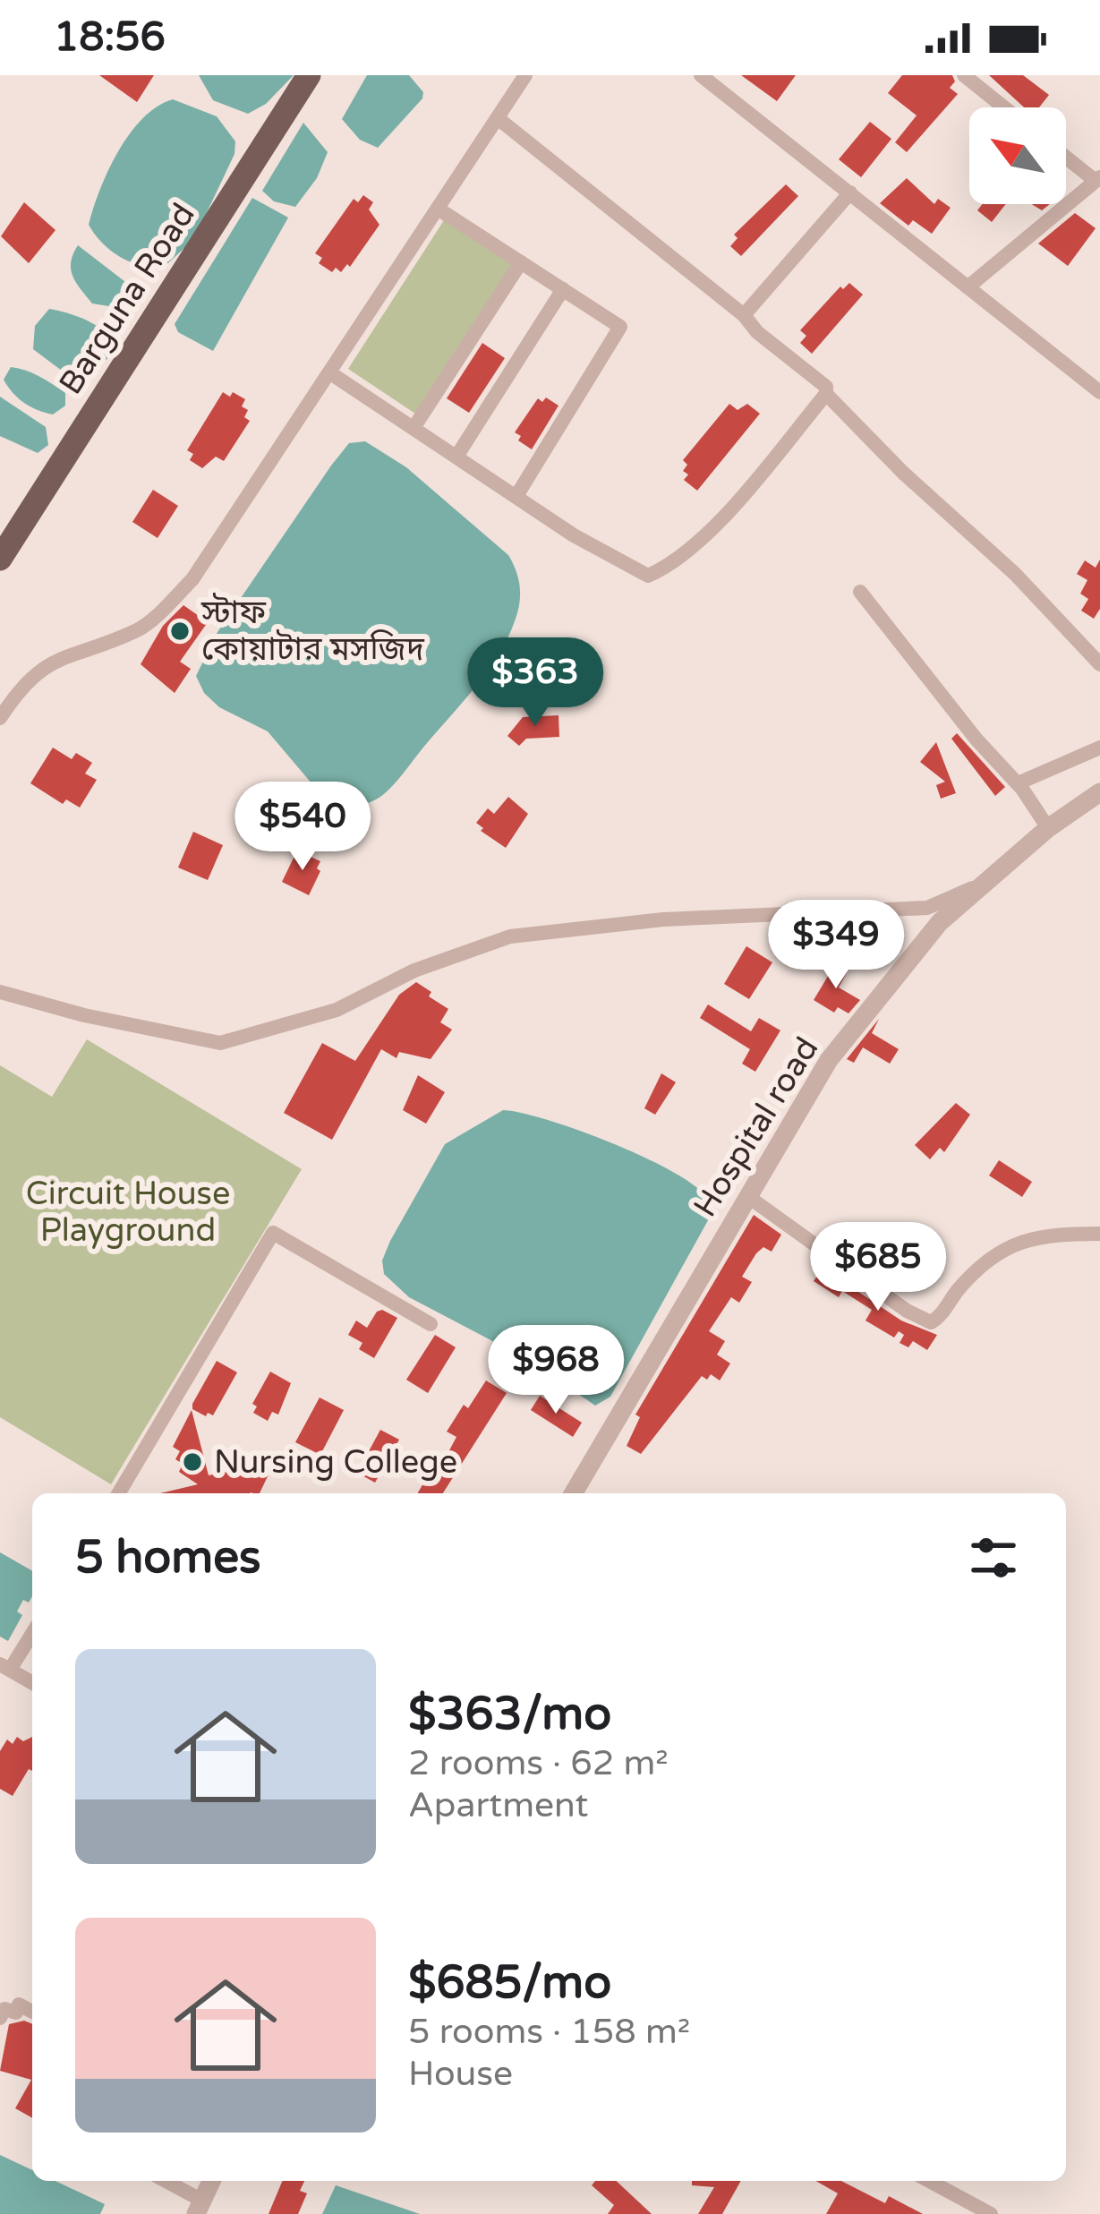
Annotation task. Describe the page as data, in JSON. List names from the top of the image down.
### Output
{
  "streets": {
    "main road": ["Barguna Road"],
    "street": ["Hospital road"]
  },
  "parks": ["Circuit House Playground"],
  "places": ["স্টাফ কোয়াটার মসজিদ", "Nursing College"],
  "north": "top left",
  "page": {
    "status": "18:56",
    "price": [
      "$363",
      "$540",
      "$349",
      "$685",
      "$968"
    ],
    "heading": "5 homes",
    "list": [
      {
        "name": "$363/mo",
        "note": "2 rooms · 62 m² · Apartment"
      },
      {
        "name": "$685/mo",
        "note": "5 rooms · 158 m² · House"
      }
    ]
  }
}
